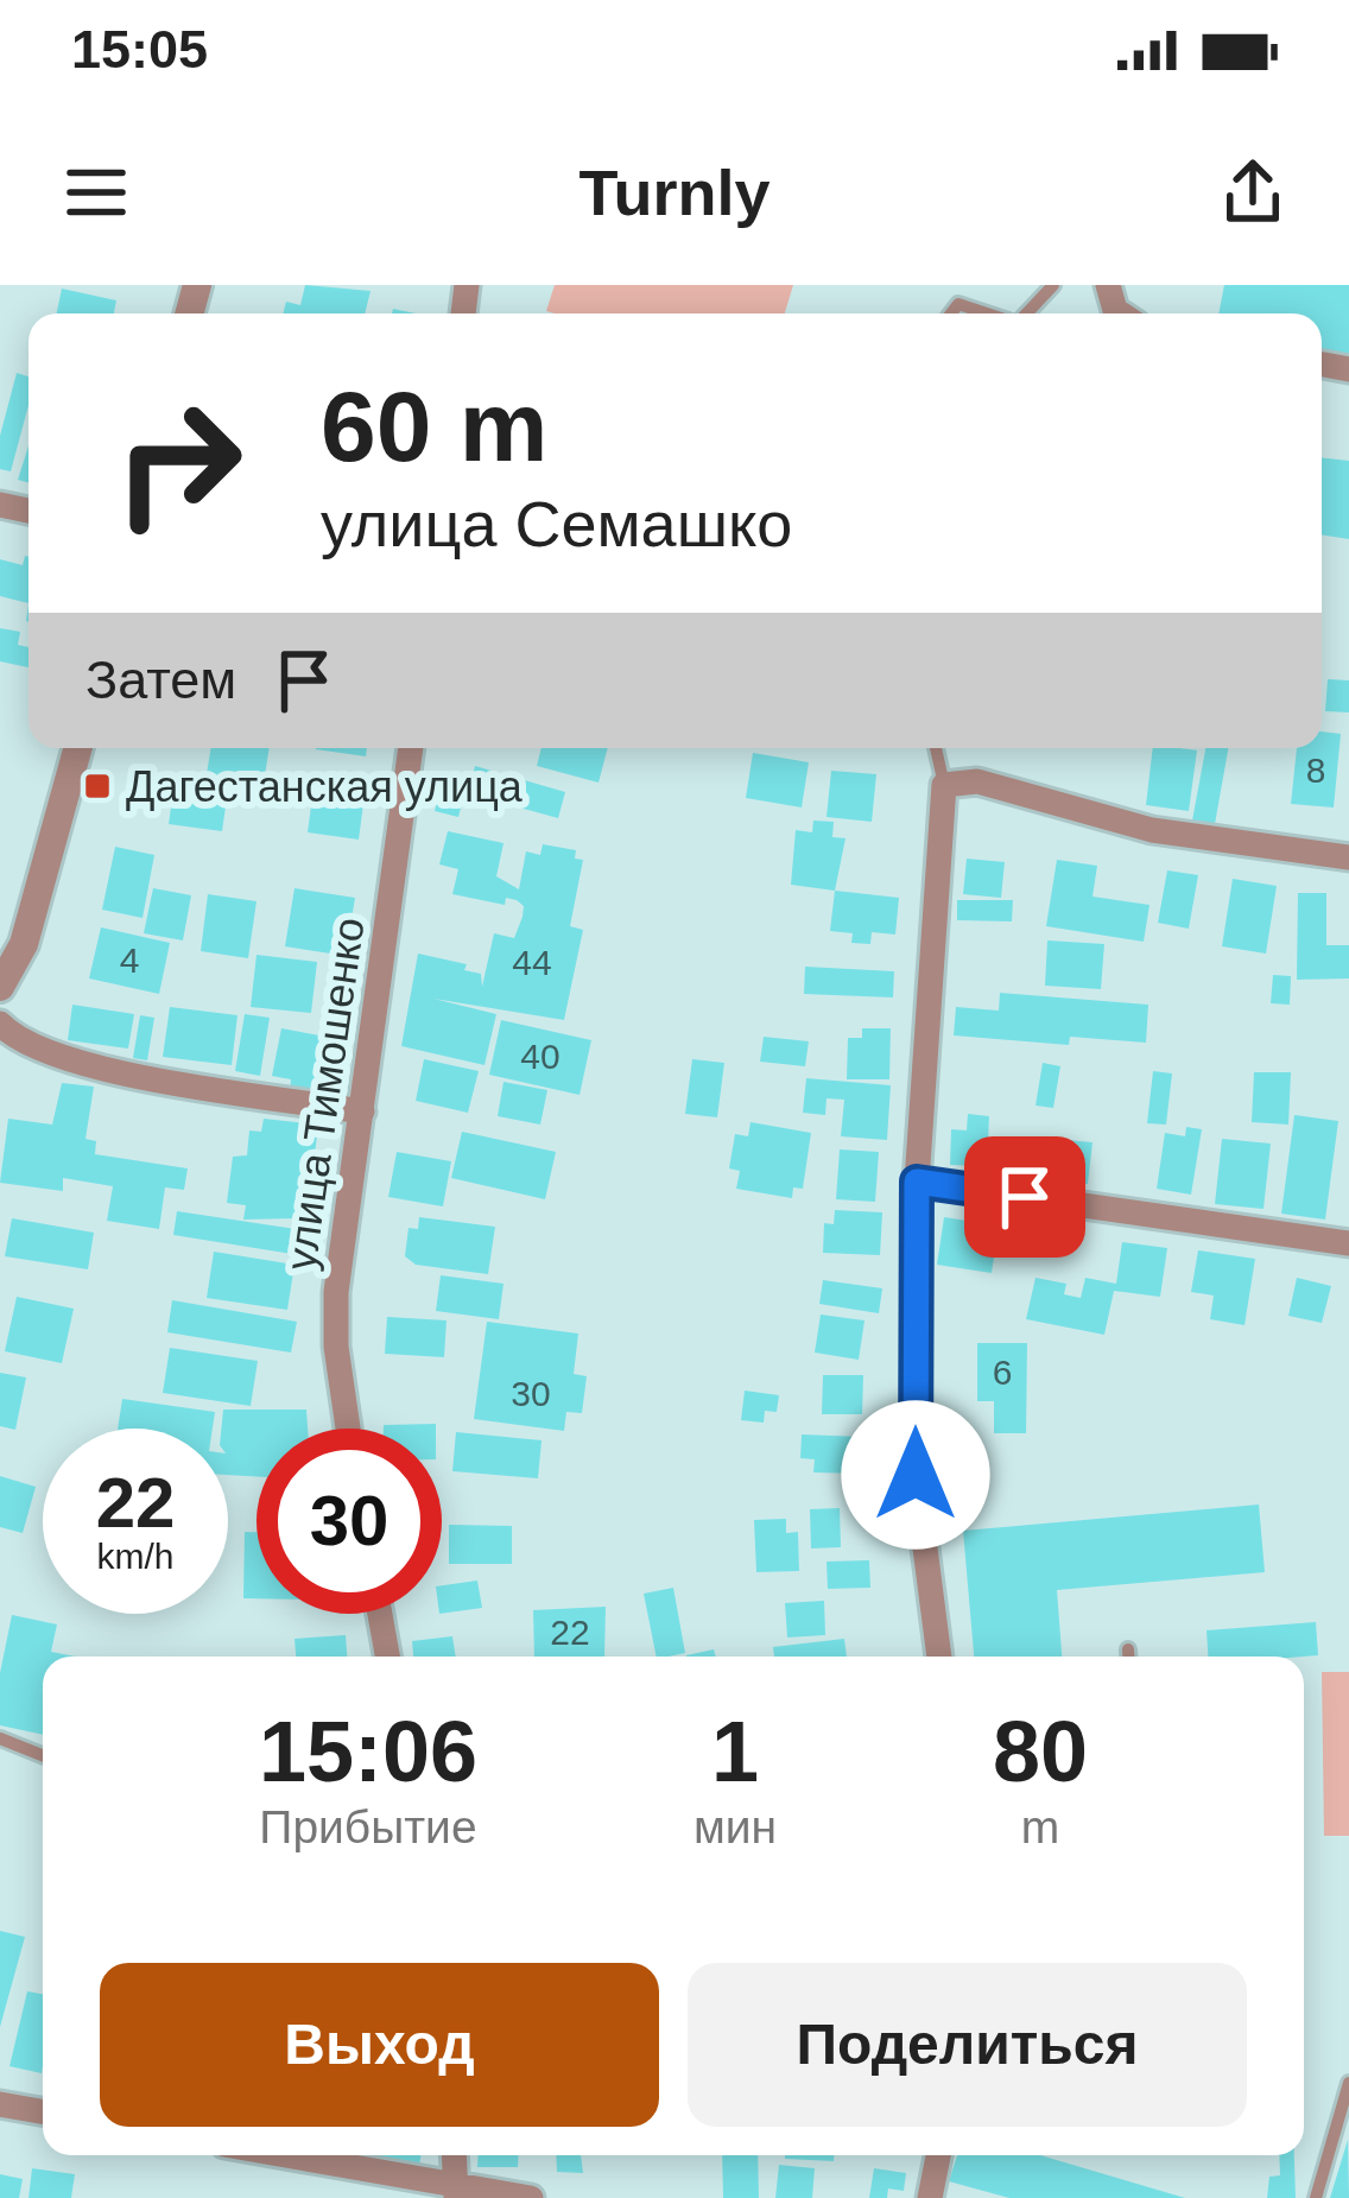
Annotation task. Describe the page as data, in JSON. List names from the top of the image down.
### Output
{
  "streets": {
    "street": ["улица Тимошенко"]
  },
  "places": {
    "transit": ["Дагестанская улица"]
  },
  "house_numbers": [
    "8",
    "4",
    "44",
    "40",
    "6",
    "30",
    "22"
  ],
  "page": {
    "status": "15:05",
    "header": "Turnly",
    "turn": ["60 m", "улица Семашко"],
    "then": "Затем",
    "speed": "22 km/h",
    "limit": "30",
    "eta": [
      "15:06",
      "Прибытие",
      "1",
      "мин",
      "80",
      "m"
    ],
    "buttons": ["Выход", "Поделиться"]
  }
}
